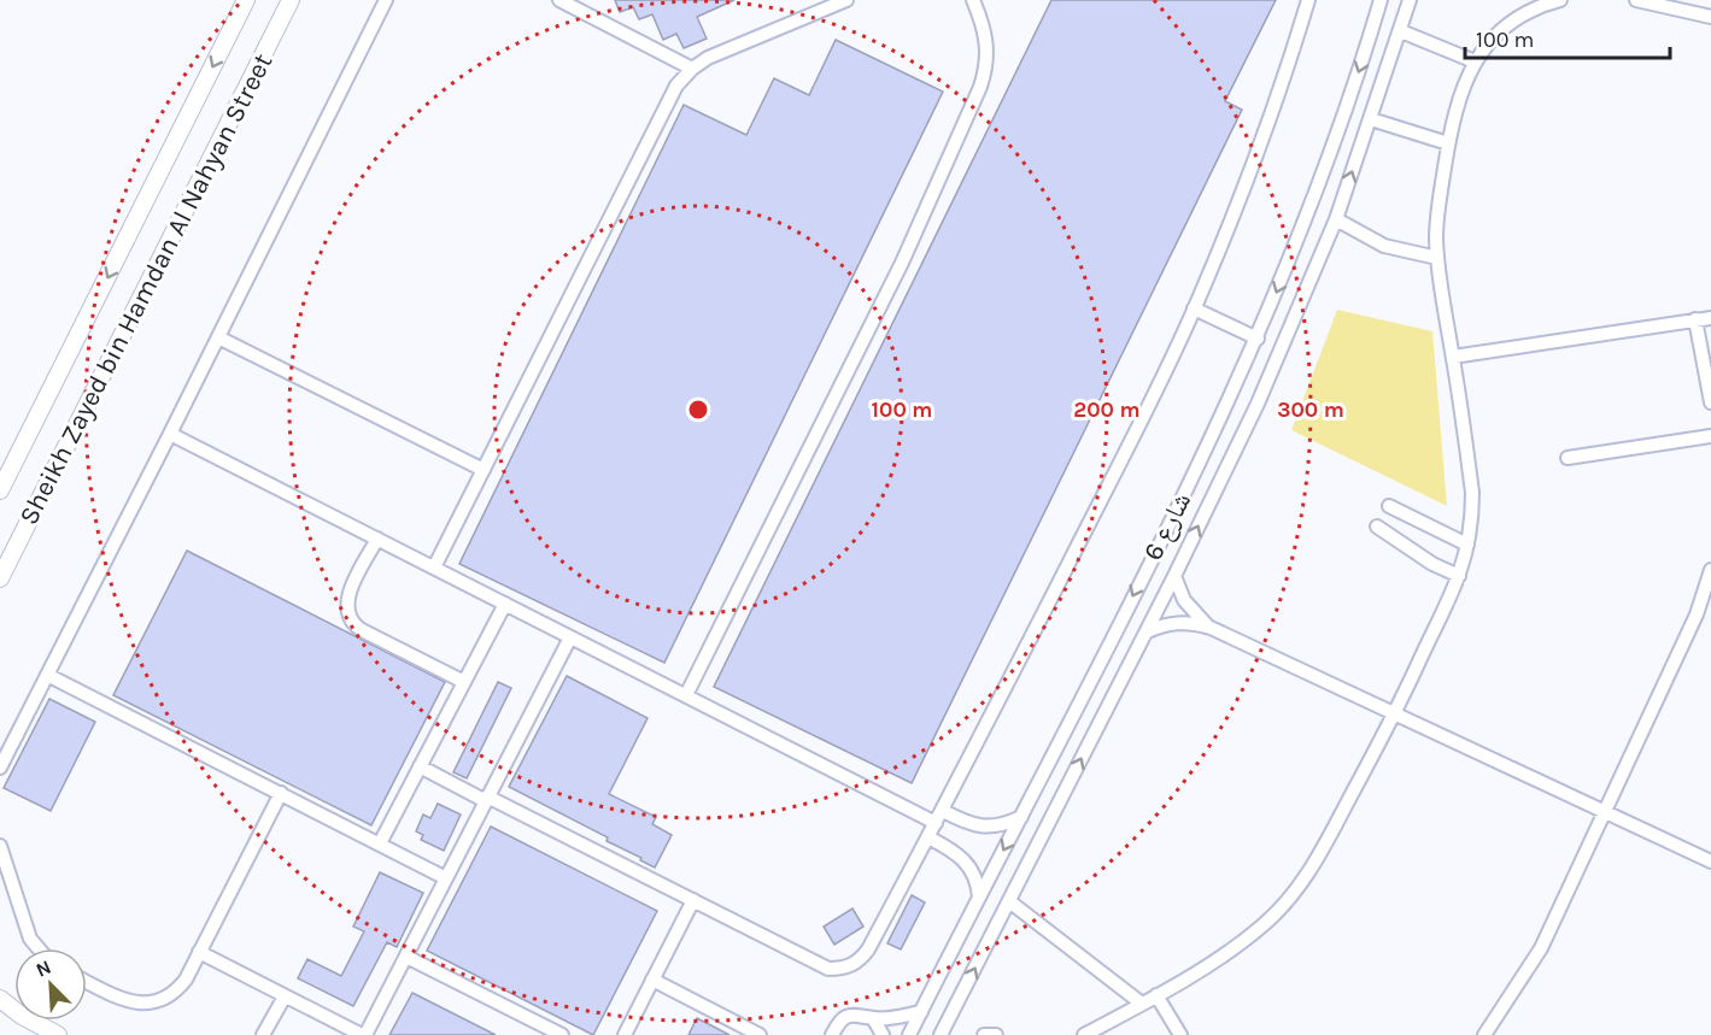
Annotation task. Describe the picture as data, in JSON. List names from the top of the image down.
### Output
{
  "streets": {
    "main road": ["Sheikh Zayed bin Hamdan Al Nahyan Street"],
    "street": ["شارع 6"]
  },
  "scale_bar": "100 m",
  "north": "top left",
  "rings": ["100 m", "200 m", "300 m"]
}
